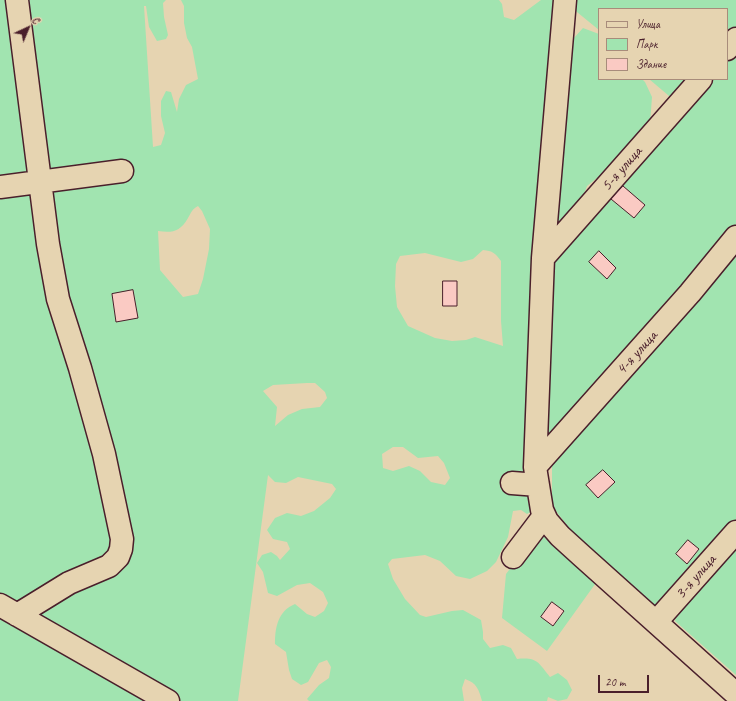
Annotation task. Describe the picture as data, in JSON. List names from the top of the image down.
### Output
{
  "streets": {
    "street": ["5-я улица", "4-я улица", "3-я улица"]
  },
  "legend": ["Улица", "Парк", "Здание"],
  "scale_bar": "20 m",
  "north": "top right"
}
